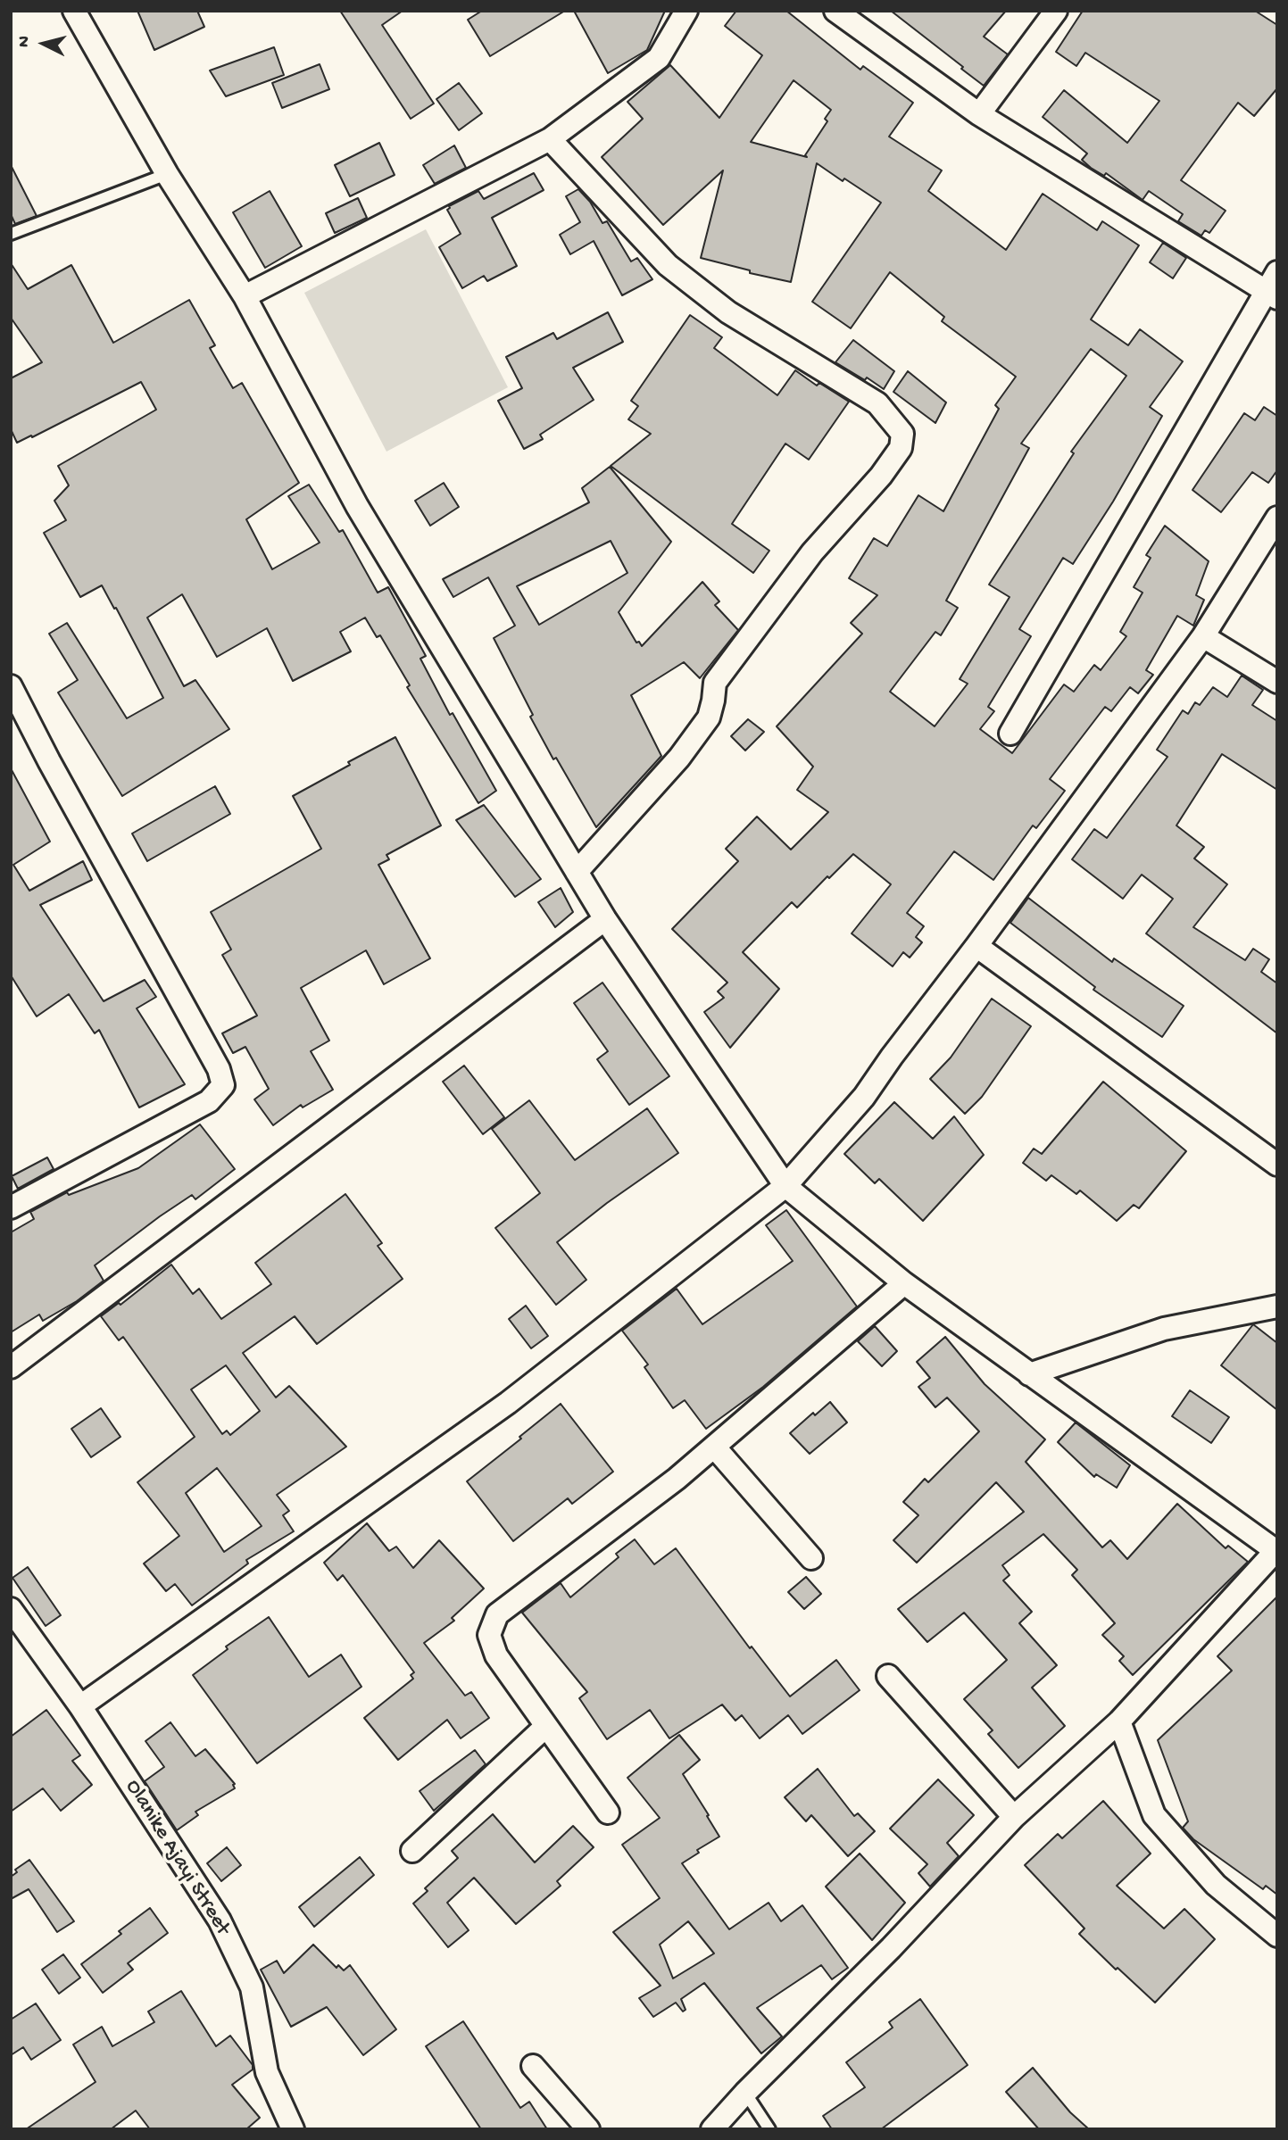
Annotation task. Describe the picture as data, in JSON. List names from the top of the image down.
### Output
{
  "streets": {
    "street": ["Olanike Ajayi Street"]
  },
  "north": "left"
}
